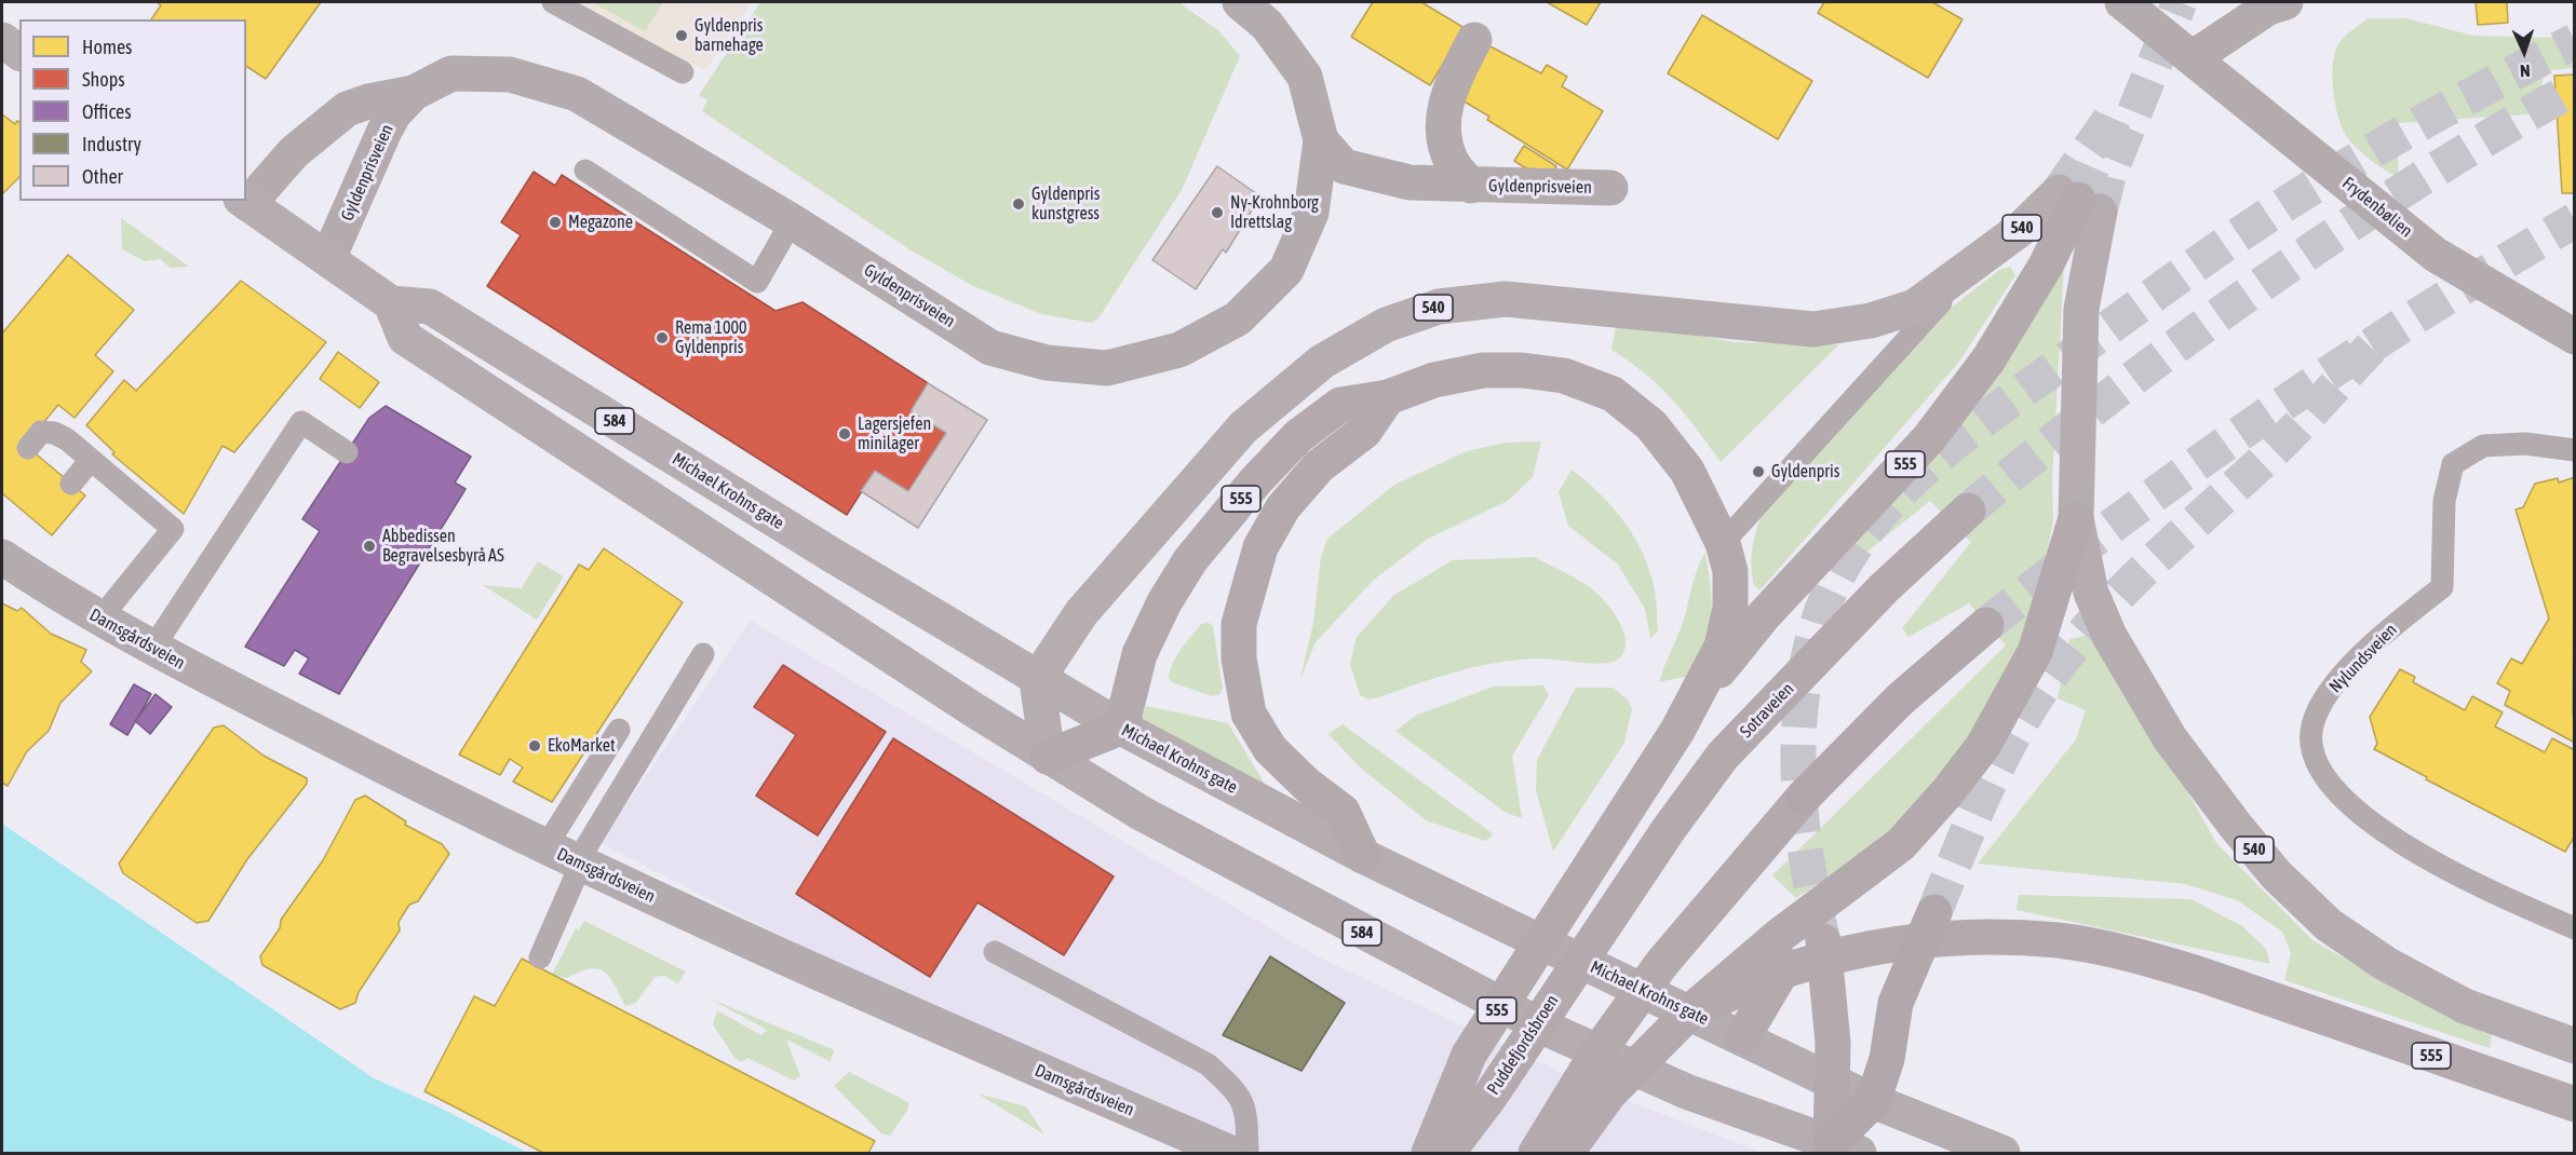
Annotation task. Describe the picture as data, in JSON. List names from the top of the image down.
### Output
{
  "streets": {
    "highway": ["555", "Sotraveien", "Puddefjordsbroen"],
    "main road": ["540", "584", "Michael Krohns gate"],
    "street": ["Gyldenprisveien", "Frydenbølien", "Damsgårdsveien"],
    "lane": ["Nylundsveien"]
  },
  "crossings": [
    ["540", "555"],
    ["540", "Michael Krohns gate"],
    ["584", "Michael Krohns gate"],
    ["555", "Michael Krohns gate"],
    ["Sotraveien", "Puddefjordsbroen"]
  ],
  "places": [
    "Gyldenpris barnehage",
    "Gyldenpris kunstgress",
    "Ny-Krohnborg Idrettslag",
    "Megazone",
    "Rema 1000 Gyldenpris",
    "Lagersjefen minilager",
    "Gyldenpris",
    "Abbedissen Begravelsesbyrå AS",
    "EkoMarket"
  ],
  "legend": [
    "Homes",
    "Shops",
    "Offices",
    "Industry",
    "Other"
  ],
  "north": "bottom"
}
